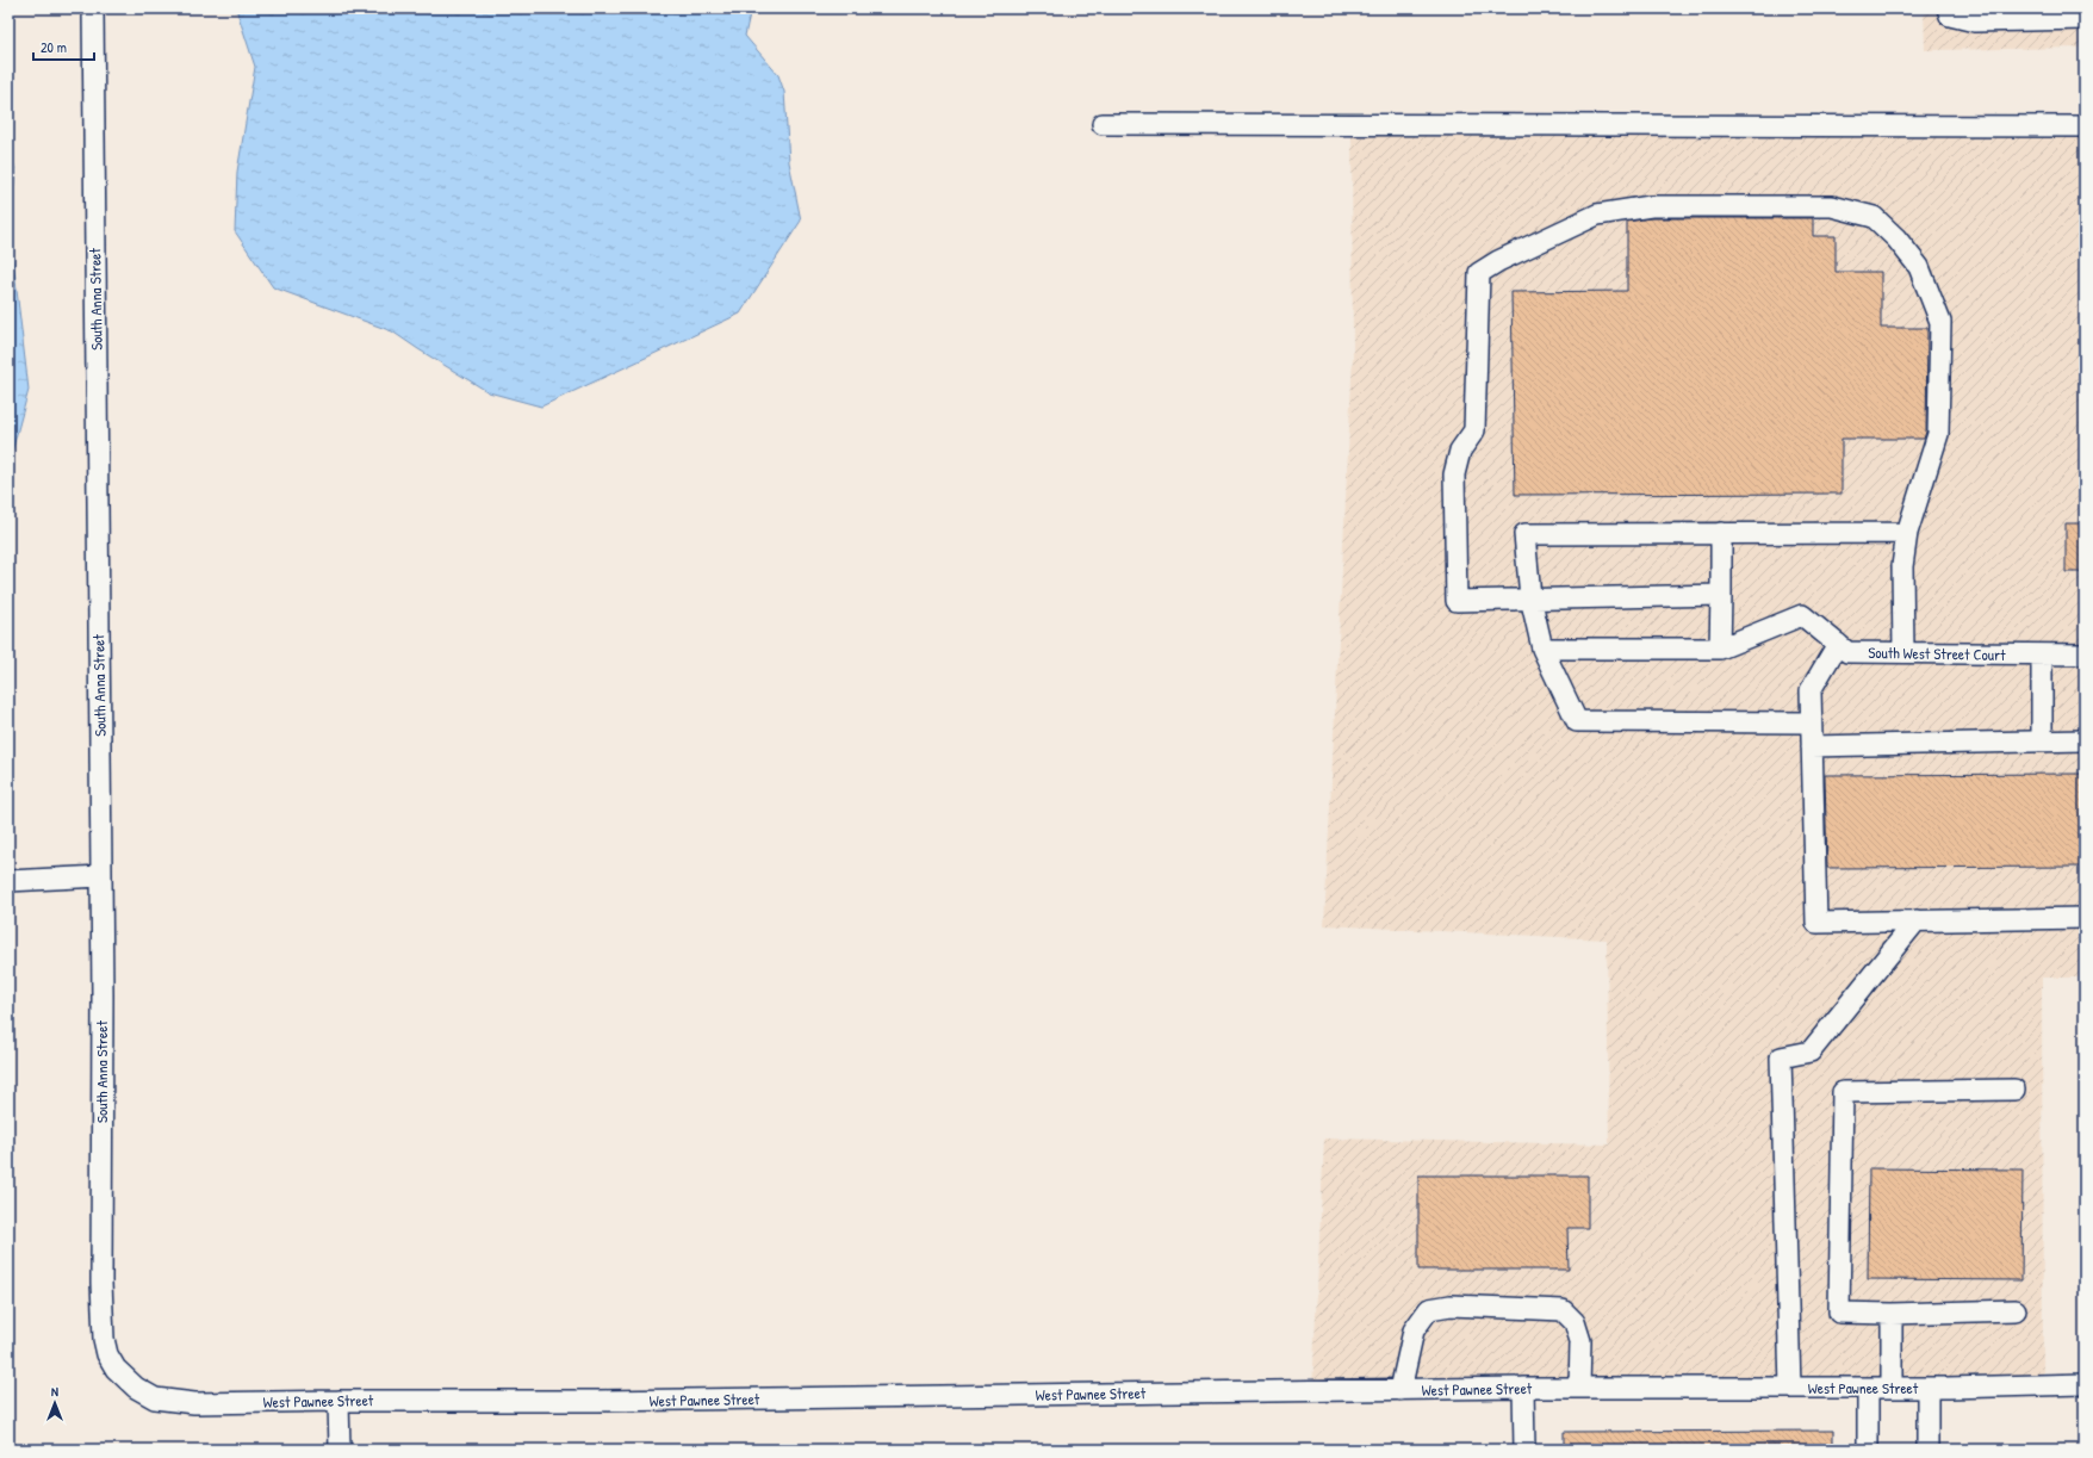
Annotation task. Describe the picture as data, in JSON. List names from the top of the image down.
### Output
{
  "streets": {
    "street": ["South Anna Street", "South West Street Court", "West Pawnee Street"]
  },
  "crossings": [
    ["South Anna Street", "West Pawnee Street"]
  ],
  "scale_bar": "20 m",
  "north": "top"
}
